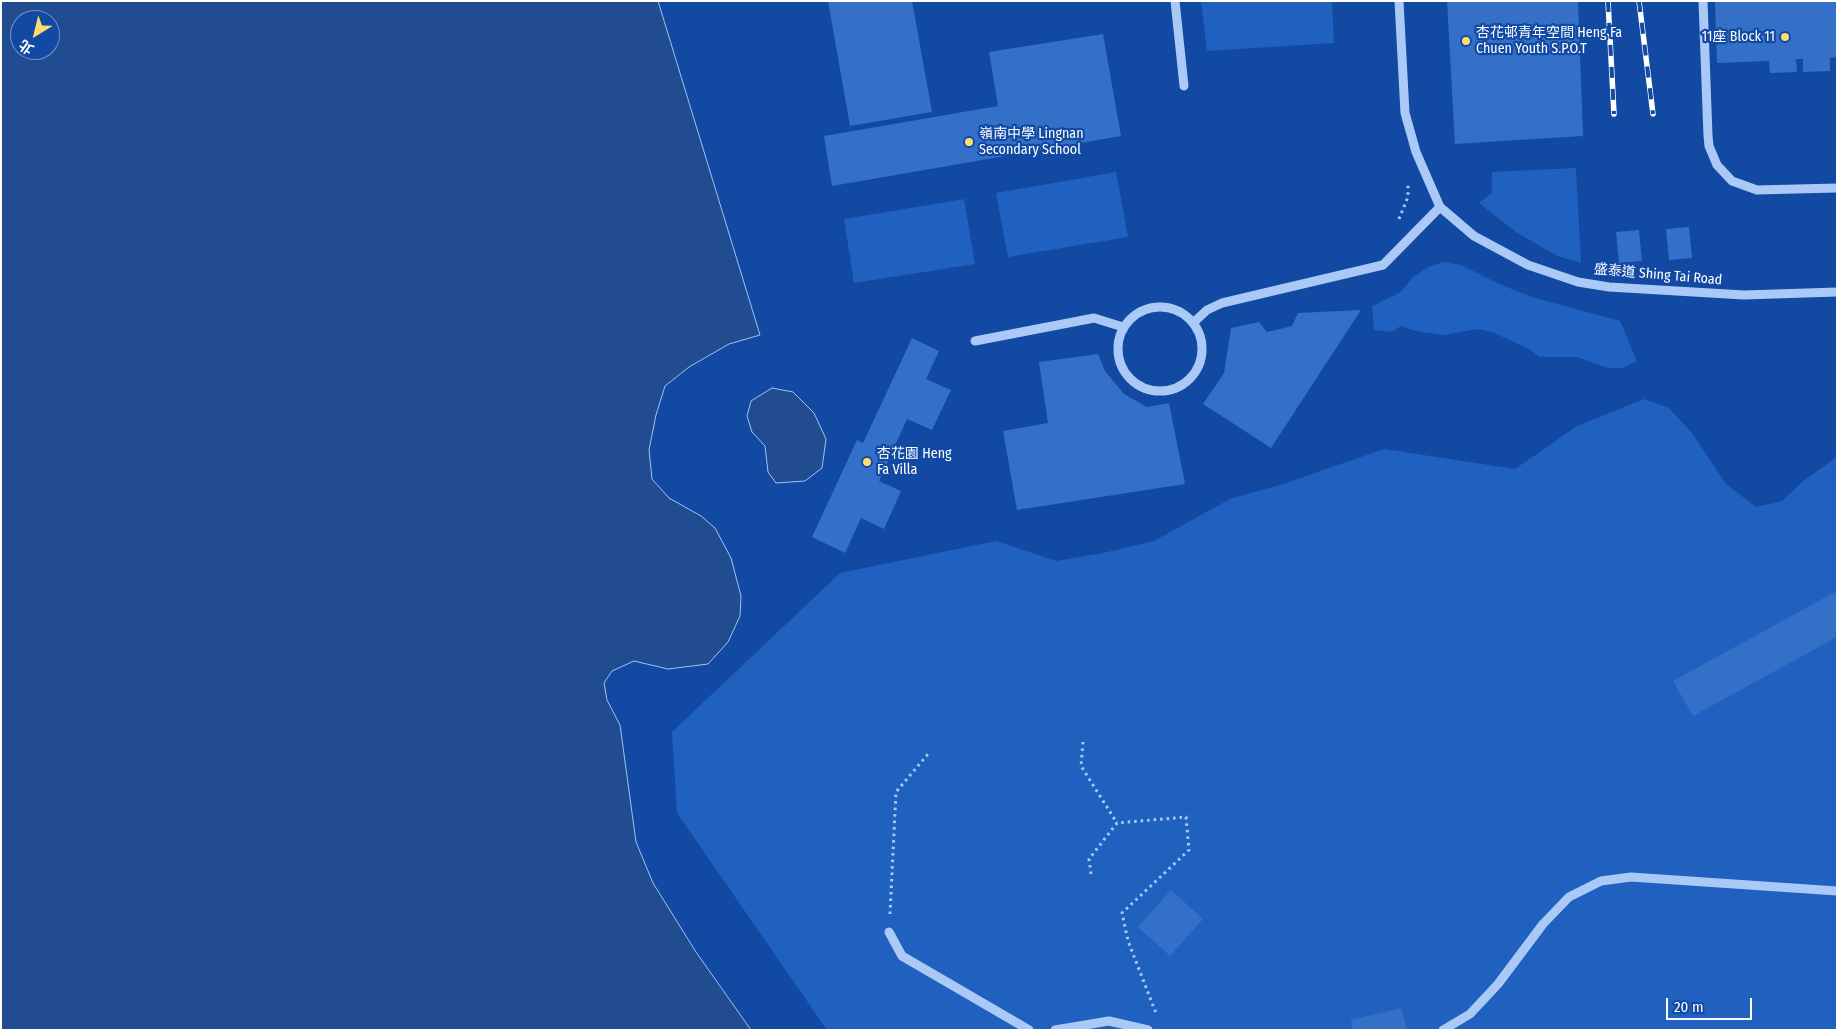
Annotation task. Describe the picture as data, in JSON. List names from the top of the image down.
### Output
{
  "streets": {
    "street": ["盛泰道 Shing Tai Road"]
  },
  "places": [
    "11座 Block 11",
    "杏花邨青年空間 Heng Fa Chuen Youth S.P.O.T",
    "嶺南中學 Lingnan Secondary School",
    "杏花園 Heng Fa Villa"
  ],
  "scale_bar": "20 m",
  "north": "bottom left"
}
